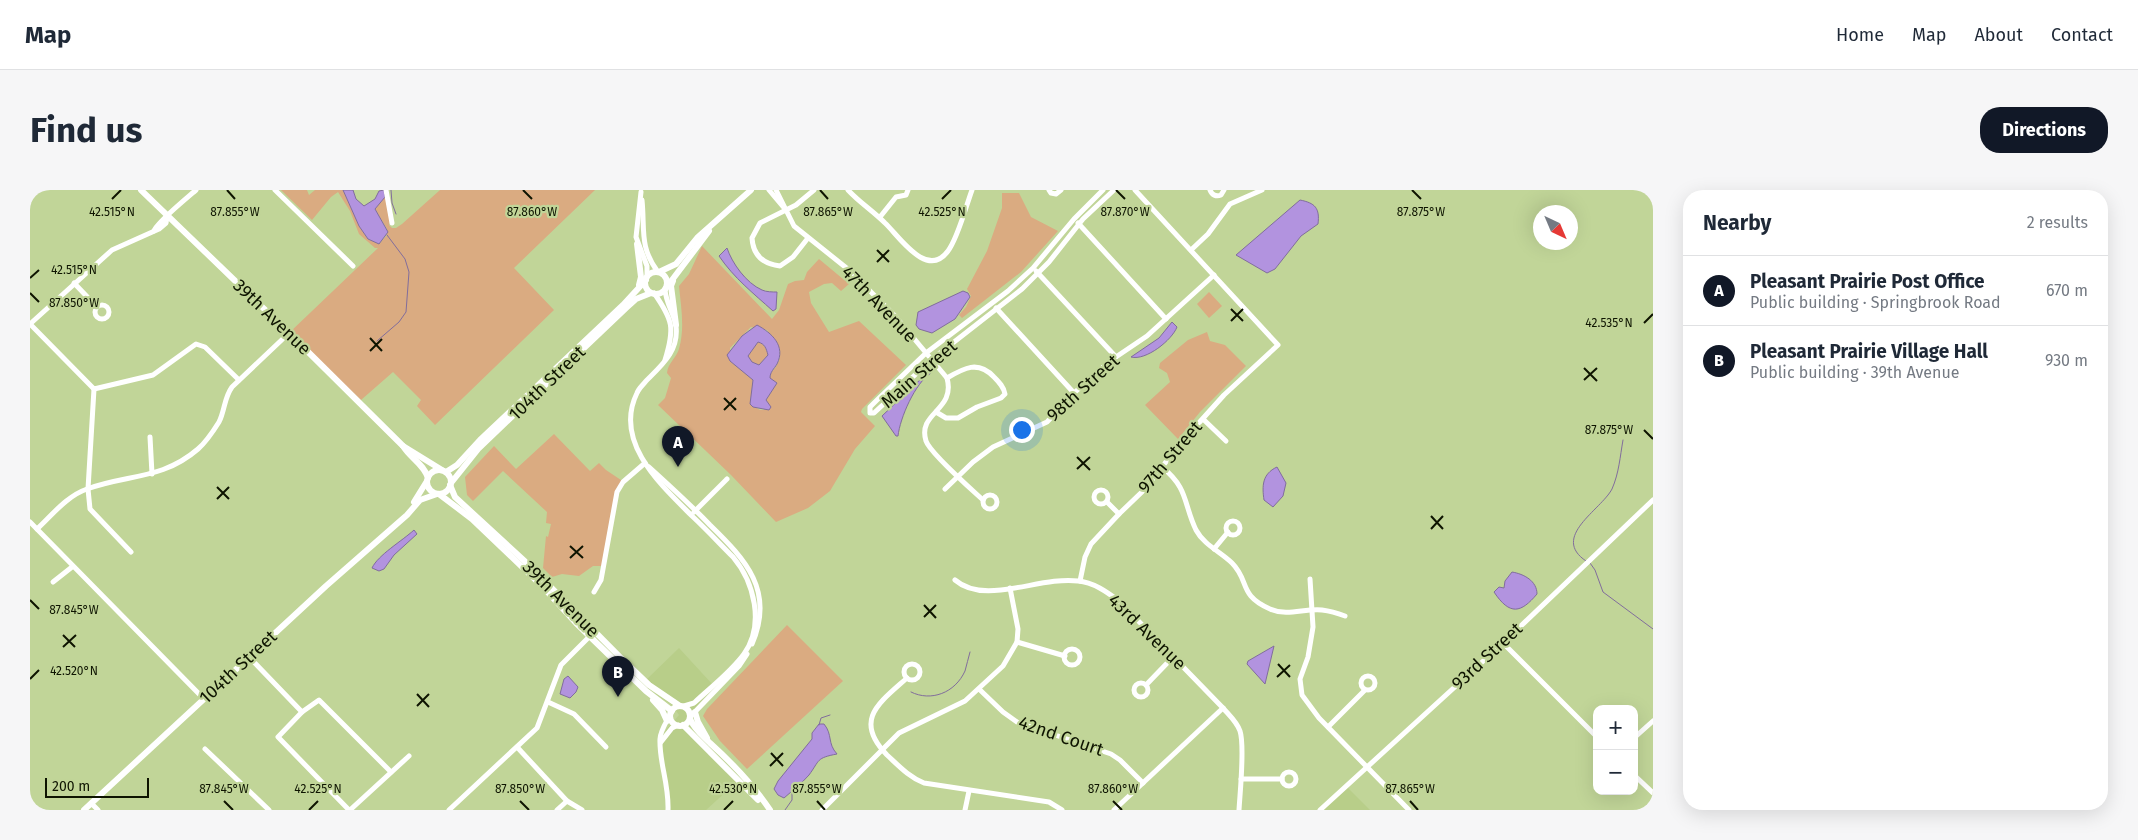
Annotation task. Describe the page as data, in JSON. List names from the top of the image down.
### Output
{
  "streets": {
    "main road": ["39th Avenue", "104th Street"],
    "street": [
      "47th Avenue",
      "Main Street",
      "98th Street",
      "97th Street",
      "43rd Avenue",
      "93rd Street",
      "42nd Court"
    ]
  },
  "crossings": [
    ["47th Avenue", "Main Street"],
    ["39th Avenue", "104th Street"],
    ["98th Street", "97th Street"],
    ["97th Street", "43rd Avenue"]
  ],
  "scale_bar": "200 m",
  "north": "bottom right",
  "page": {
    "header": "Map",
    "nav": [
      "Home",
      "Map",
      "About",
      "Contact"
    ],
    "buttons": "Directions",
    "title": "Find us",
    "heading": ["Nearby", "2 results"],
    "list": [
      {
        "mark": "A",
        "name": "Pleasant Prairie Post Office",
        "note": "Public building · Springbrook Road",
        "value": "670 m"
      },
      {
        "mark": "B",
        "name": "Pleasant Prairie Village Hall",
        "note": "Public building · 39th Avenue",
        "value": "930 m"
      }
    ],
    "pins": ["A", "B"],
    "map_buttons": ["+", "−"],
    "scale": "200 m"
  },
  "coordinates": [
    "42.515°N",
    "42.525°N",
    "87.855°W",
    "87.860°W",
    "87.865°W",
    "87.870°W",
    "87.875°W",
    "87.850°W",
    "42.535°N",
    "87.845°W",
    "42.520°N",
    "42.530°N"
  ]
}
